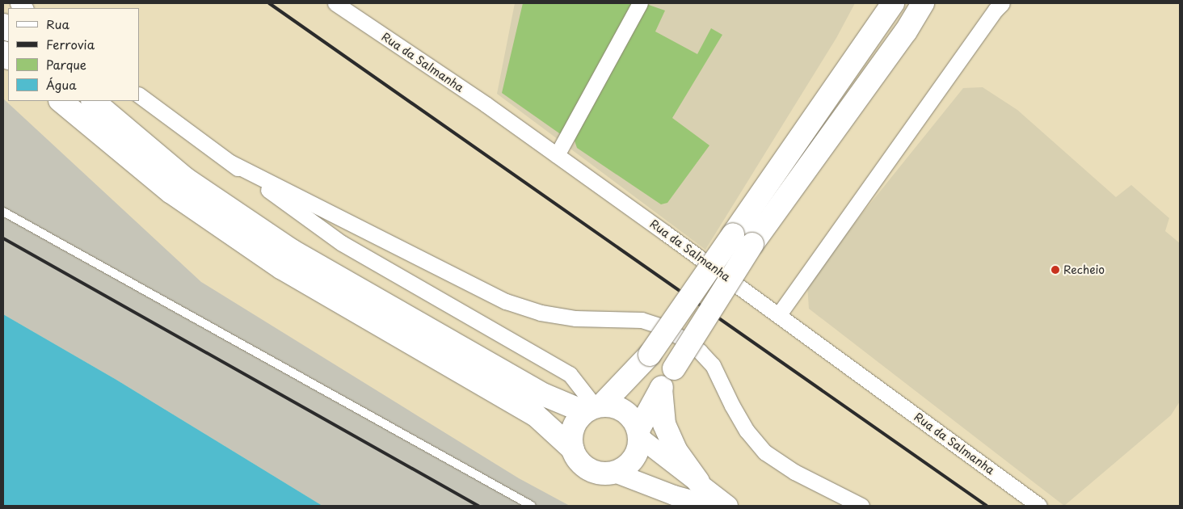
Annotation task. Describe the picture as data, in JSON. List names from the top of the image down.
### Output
{
  "streets": {
    "street": ["Rua da Salmanha"]
  },
  "places": ["Recheio"],
  "legend": [
    "Rua",
    "Ferrovia",
    "Parque",
    "Água"
  ]
}
